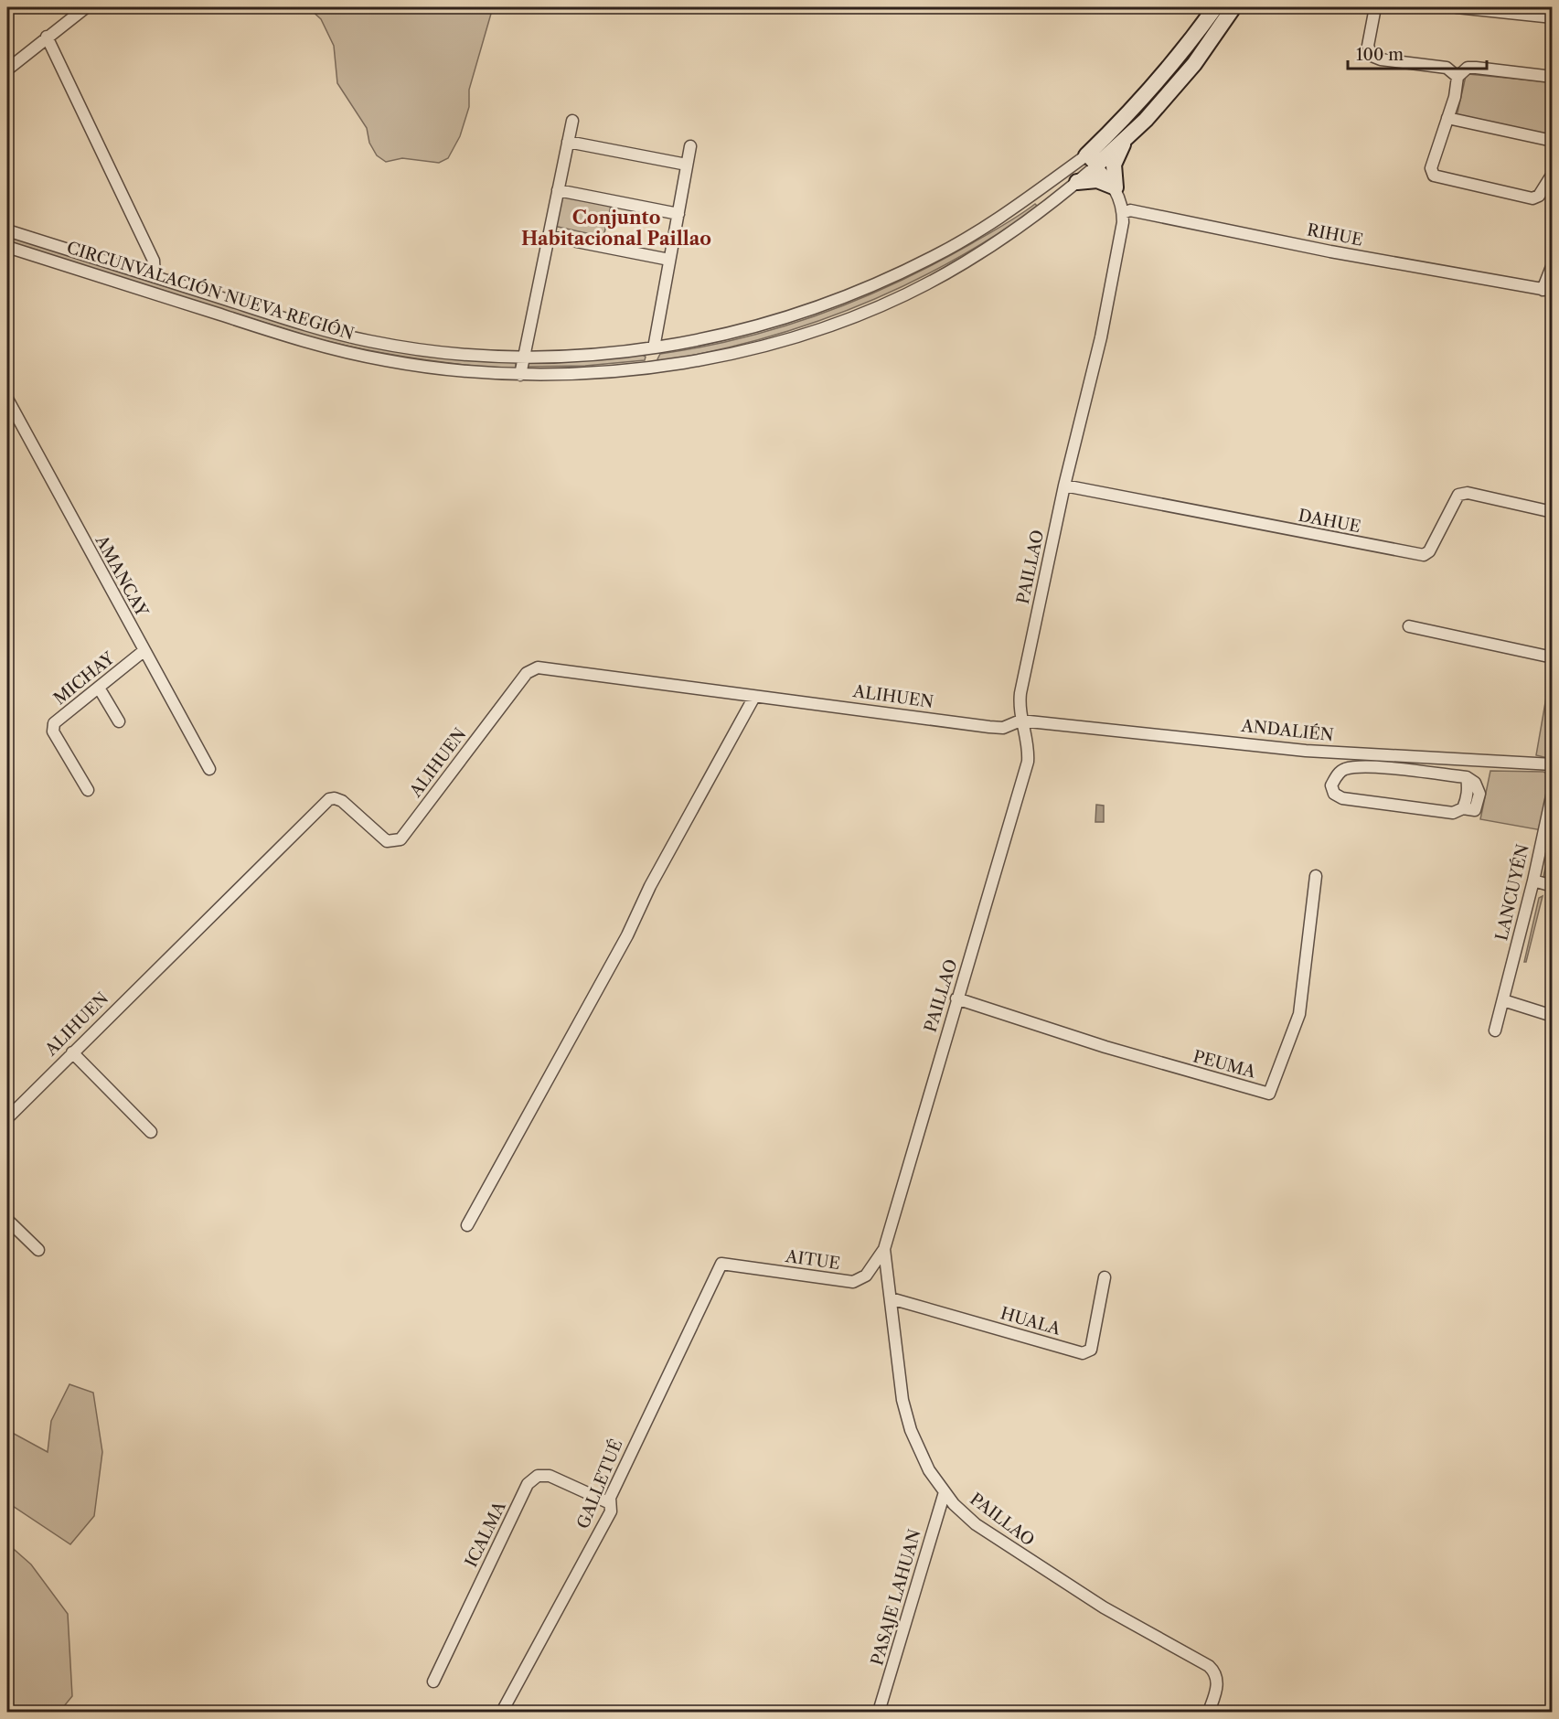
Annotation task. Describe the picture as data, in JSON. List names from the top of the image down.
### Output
{
  "streets": {
    "street": [
      "RIHUE",
      "CIRCUNVALACIÓN NUEVA REGIÓN",
      "DAHUE",
      "PAILLAO",
      "AMANCAY",
      "MICHAY",
      "ALIHUEN",
      "ANDALIÉN",
      "LANCUYÉN",
      "PEUMA",
      "AITUE",
      "HUALA",
      "GALLETUÉ",
      "ICALMA",
      "PASAJE LAHUAN"
    ]
  },
  "crossings": [
    ["RIHUE", "PAILLAO"],
    ["CIRCUNVALACIÓN NUEVA REGIÓN", "PAILLAO"],
    ["DAHUE", "PAILLAO"],
    ["PAILLAO", "ALIHUEN"],
    ["PAILLAO", "ANDALIÉN"],
    ["PAILLAO", "PEUMA"],
    ["PAILLAO", "AITUE"],
    ["PAILLAO", "HUALA"],
    ["PAILLAO", "PASAJE LAHUAN"],
    ["AMANCAY", "MICHAY"],
    ["ALIHUEN", "ANDALIÉN"],
    ["AITUE", "GALLETUÉ"],
    ["GALLETUÉ", "ICALMA"]
  ],
  "districts": ["Conjunto Habitacional Paillao"],
  "scale_bar": "100 m"
}
